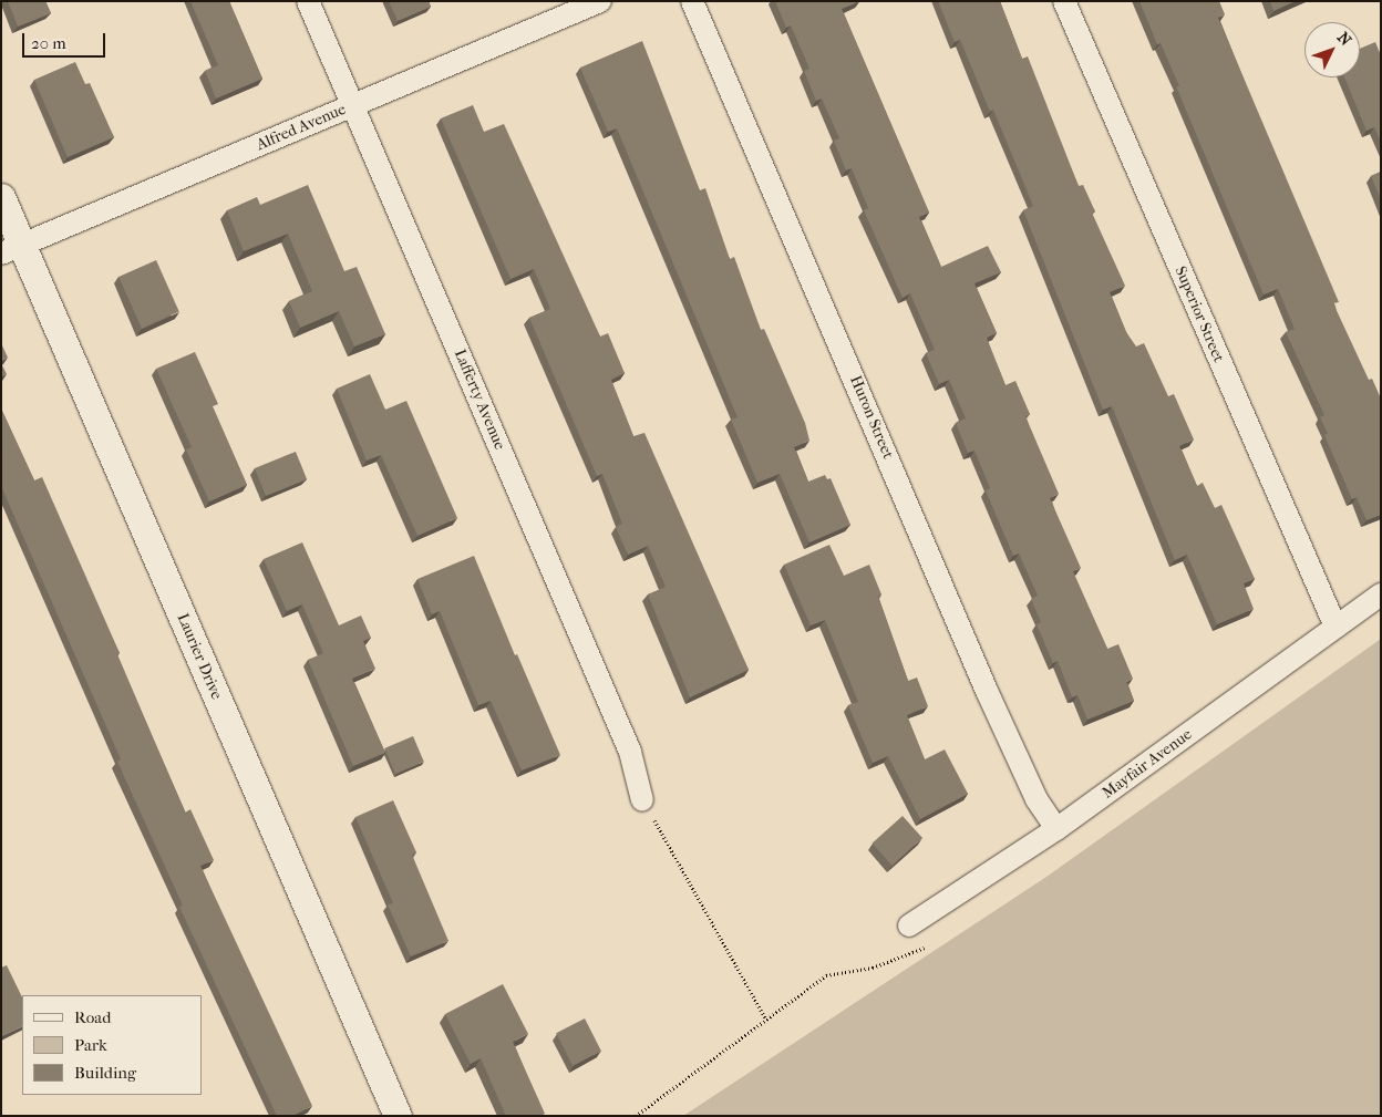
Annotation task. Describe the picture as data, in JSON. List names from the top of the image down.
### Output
{
  "streets": {
    "street": [
      "Alfred Avenue",
      "Superior Street",
      "Lafferty Avenue",
      "Huron Street",
      "Laurier Drive",
      "Mayfair Avenue"
    ]
  },
  "crossings": [
    ["Alfred Avenue", "Lafferty Avenue"],
    ["Alfred Avenue", "Laurier Drive"],
    ["Superior Street", "Mayfair Avenue"],
    ["Huron Street", "Mayfair Avenue"]
  ],
  "legend": ["Road", "Park", "Building"],
  "scale_bar": "20 m",
  "north": "top right"
}
